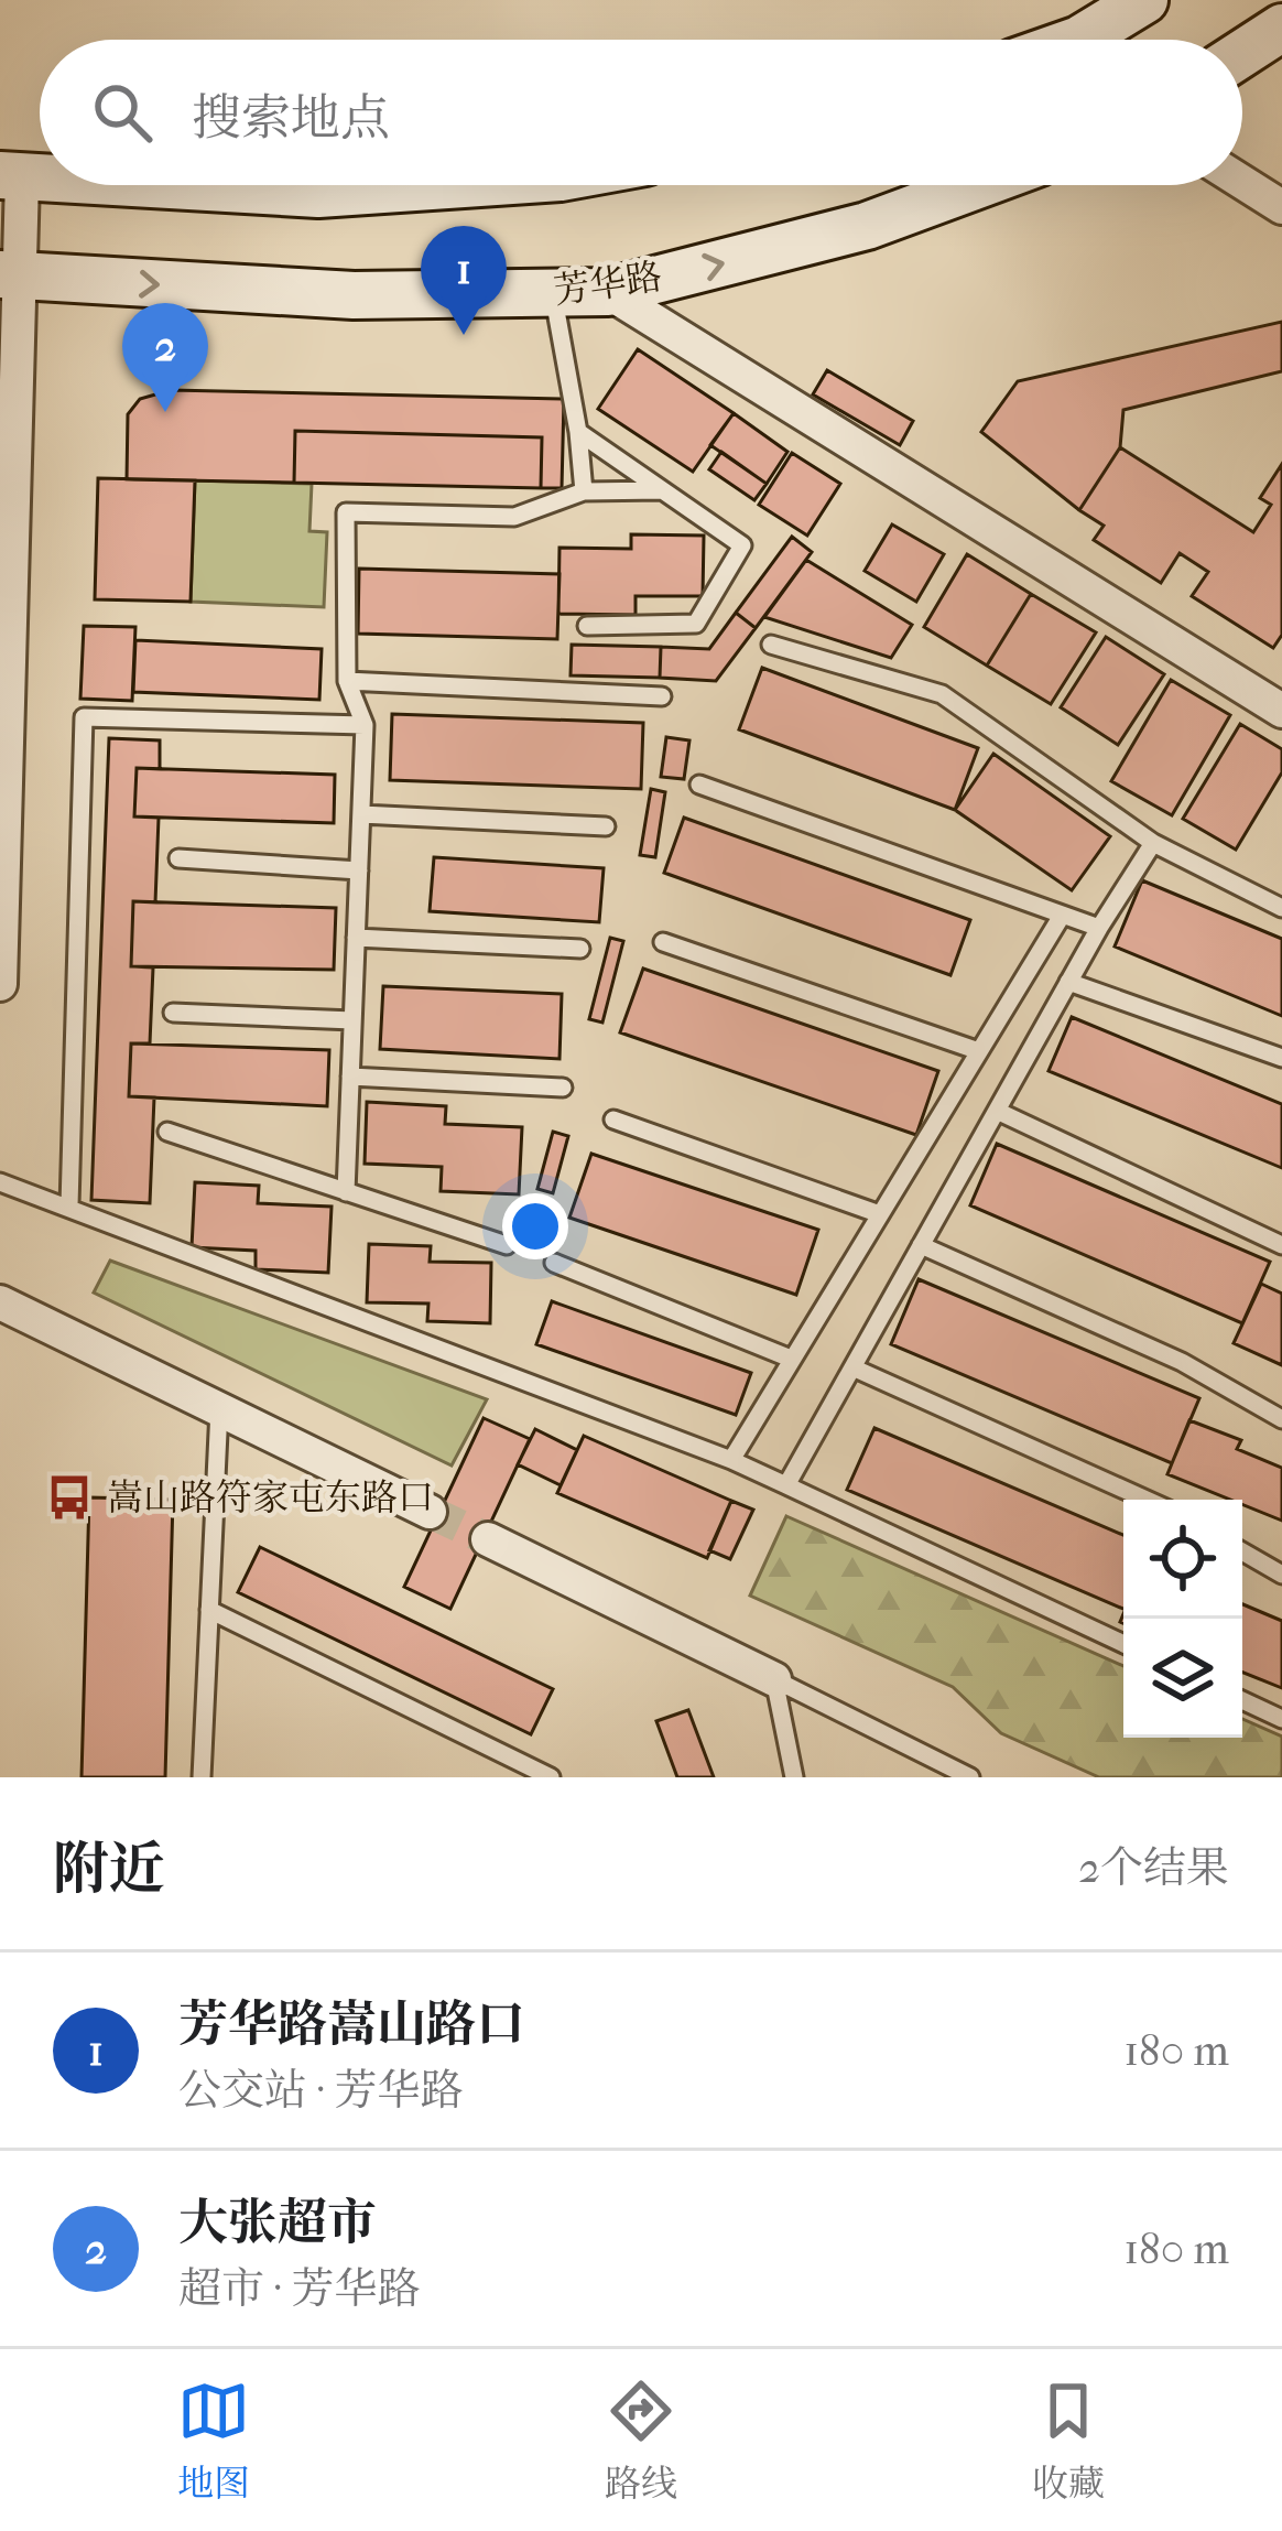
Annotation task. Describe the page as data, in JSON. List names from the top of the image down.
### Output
{
  "streets": {
    "main road": ["芳华路"]
  },
  "places": {
    "bus stop": ["嵩山路符家屯东路口"]
  },
  "page": {
    "search": "搜索地点",
    "pins": ["1", "2"],
    "heading": ["附近", "2个结果"],
    "list": [
      {
        "mark": "1",
        "name": "芳华路嵩山路口",
        "note": "公交站 · 芳华路",
        "value": "180 m"
      },
      {
        "mark": "2",
        "name": "大张超市",
        "note": "超市 · 芳华路",
        "value": "180 m"
      }
    ],
    "nav": ["地图", "路线", "收藏"]
  }
}
